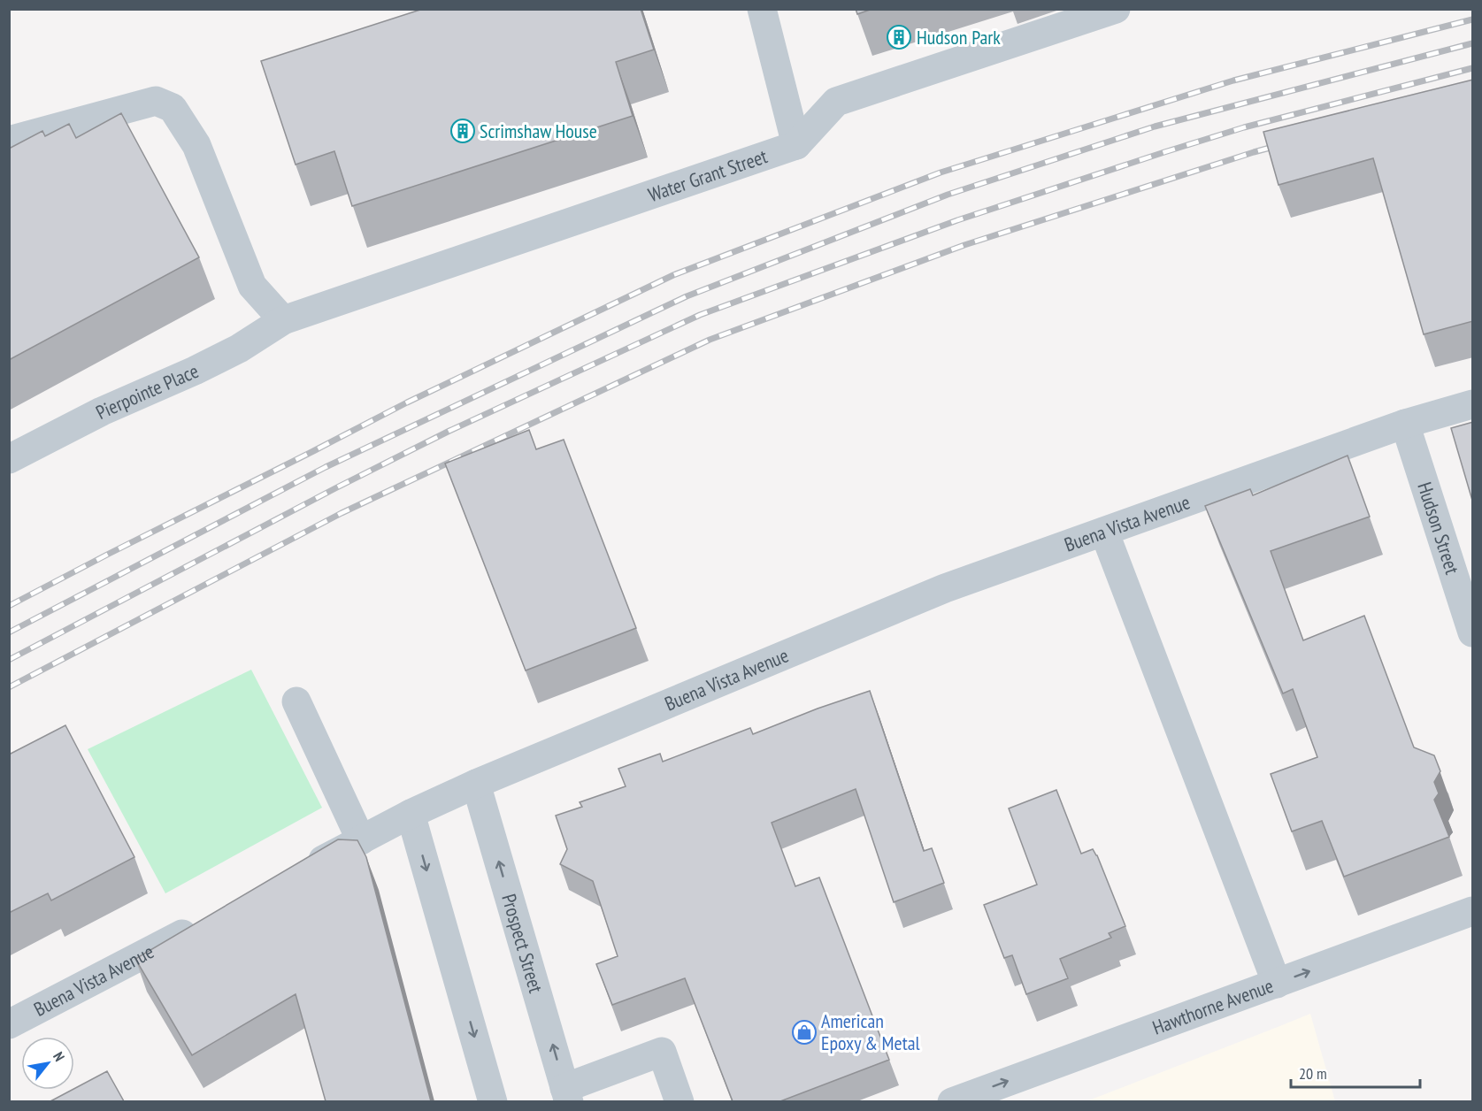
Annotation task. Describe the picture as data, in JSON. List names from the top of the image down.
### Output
{
  "streets": {
    "street": [
      "Water Grant Street",
      "Pierpointe Place",
      "Buena Vista Avenue",
      "Hudson Street",
      "Prospect Street",
      "Hawthorne Avenue"
    ]
  },
  "crossings": [
    ["Water Grant Street", "Pierpointe Place"],
    ["Buena Vista Avenue", "Hudson Street"],
    ["Buena Vista Avenue", "Prospect Street"]
  ],
  "one_way": ["Hawthorne Avenue"],
  "places": {
    "building": ["Hudson Park", "Scrimshaw House"],
    "shop": ["American Epoxy & Metal"]
  },
  "scale_bar": "20 m",
  "north": "top right"
}
